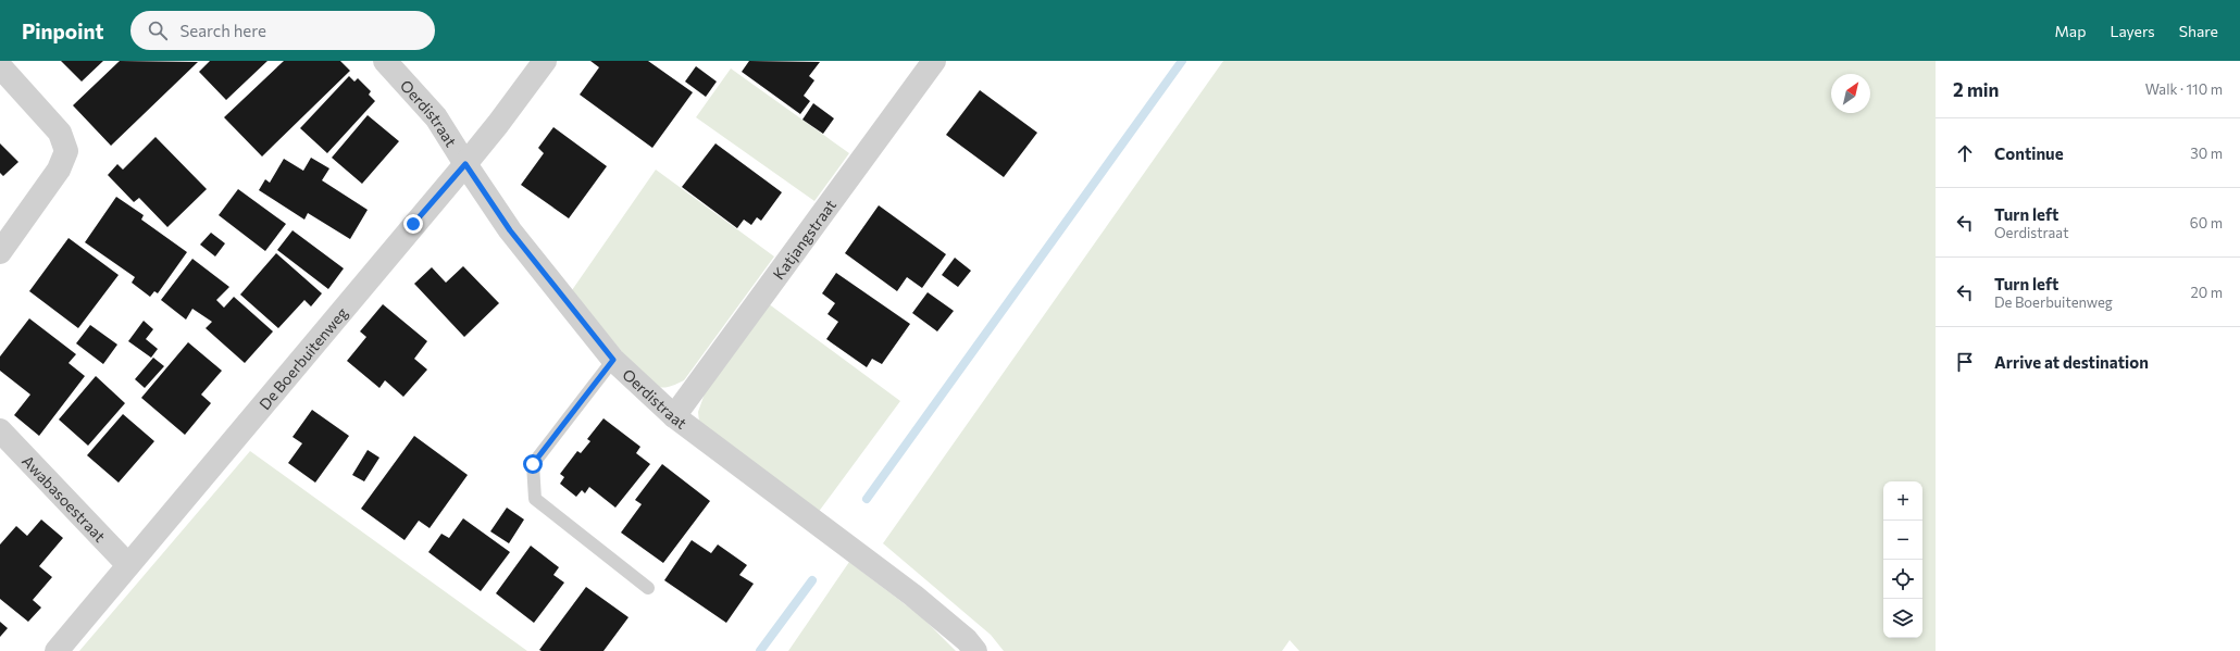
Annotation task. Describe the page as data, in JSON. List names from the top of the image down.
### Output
{
  "streets": {
    "street": [
      "Oerdistraat",
      "Katjangstraat",
      "De Boerbuitenweg",
      "Awabasoestraat"
    ]
  },
  "crossings": [
    ["Oerdistraat", "Katjangstraat"],
    ["Oerdistraat", "De Boerbuitenweg"],
    ["De Boerbuitenweg", "Awabasoestraat"]
  ],
  "north": "top right",
  "page": {
    "header": "Pinpoint",
    "search": "Search here",
    "nav": ["Map", "Layers", "Share"],
    "heading": ["2 min", "Walk · 110 m"],
    "list": [
      ["Continue", "30 m"],
      ["Turn left", "Oerdistraat", "60 m"],
      ["Turn left", "De Boerbuitenweg", "20 m"],
      "Arrive at destination"
    ],
    "map_buttons": ["+", "−"]
  }
}
